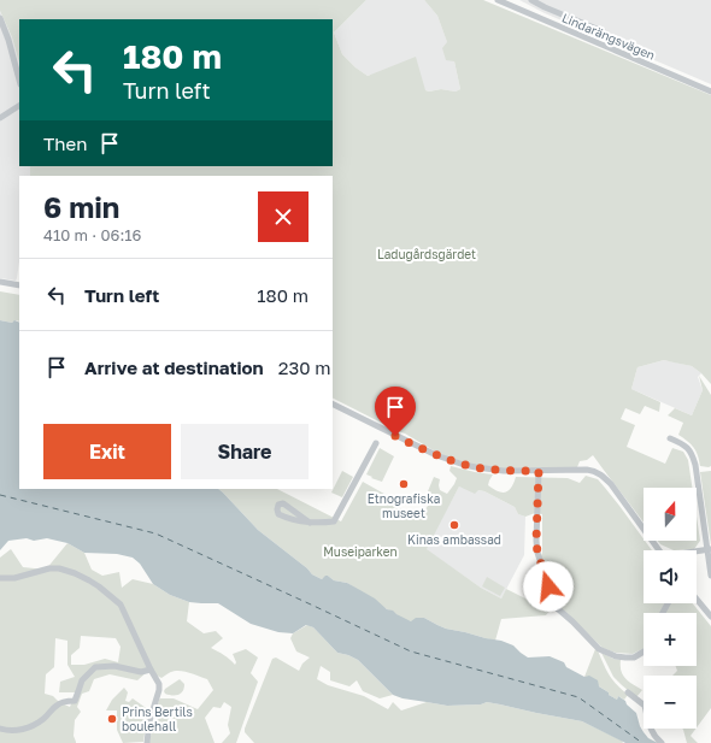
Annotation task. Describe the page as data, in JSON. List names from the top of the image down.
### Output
{
  "streets": {
    "street": ["Lindarängsvägen"]
  },
  "parks": ["Ladugårdsgärdet", "Museiparken"],
  "places": ["Etnografiska museet", "Kinas ambassad", "Prins Bertils boulehall"],
  "north": "top",
  "page": {
    "turn": ["180 m", "Turn left"],
    "then": "Then",
    "heading": ["6 min", "410 m · 06:16"],
    "list": [
      {
        "name": "Turn left",
        "value": "180 m"
      },
      {
        "name": "Arrive at destination",
        "value": "230 m"
      }
    ],
    "buttons": ["Exit", "Share"],
    "map_buttons": ["+", "−"]
  }
}
